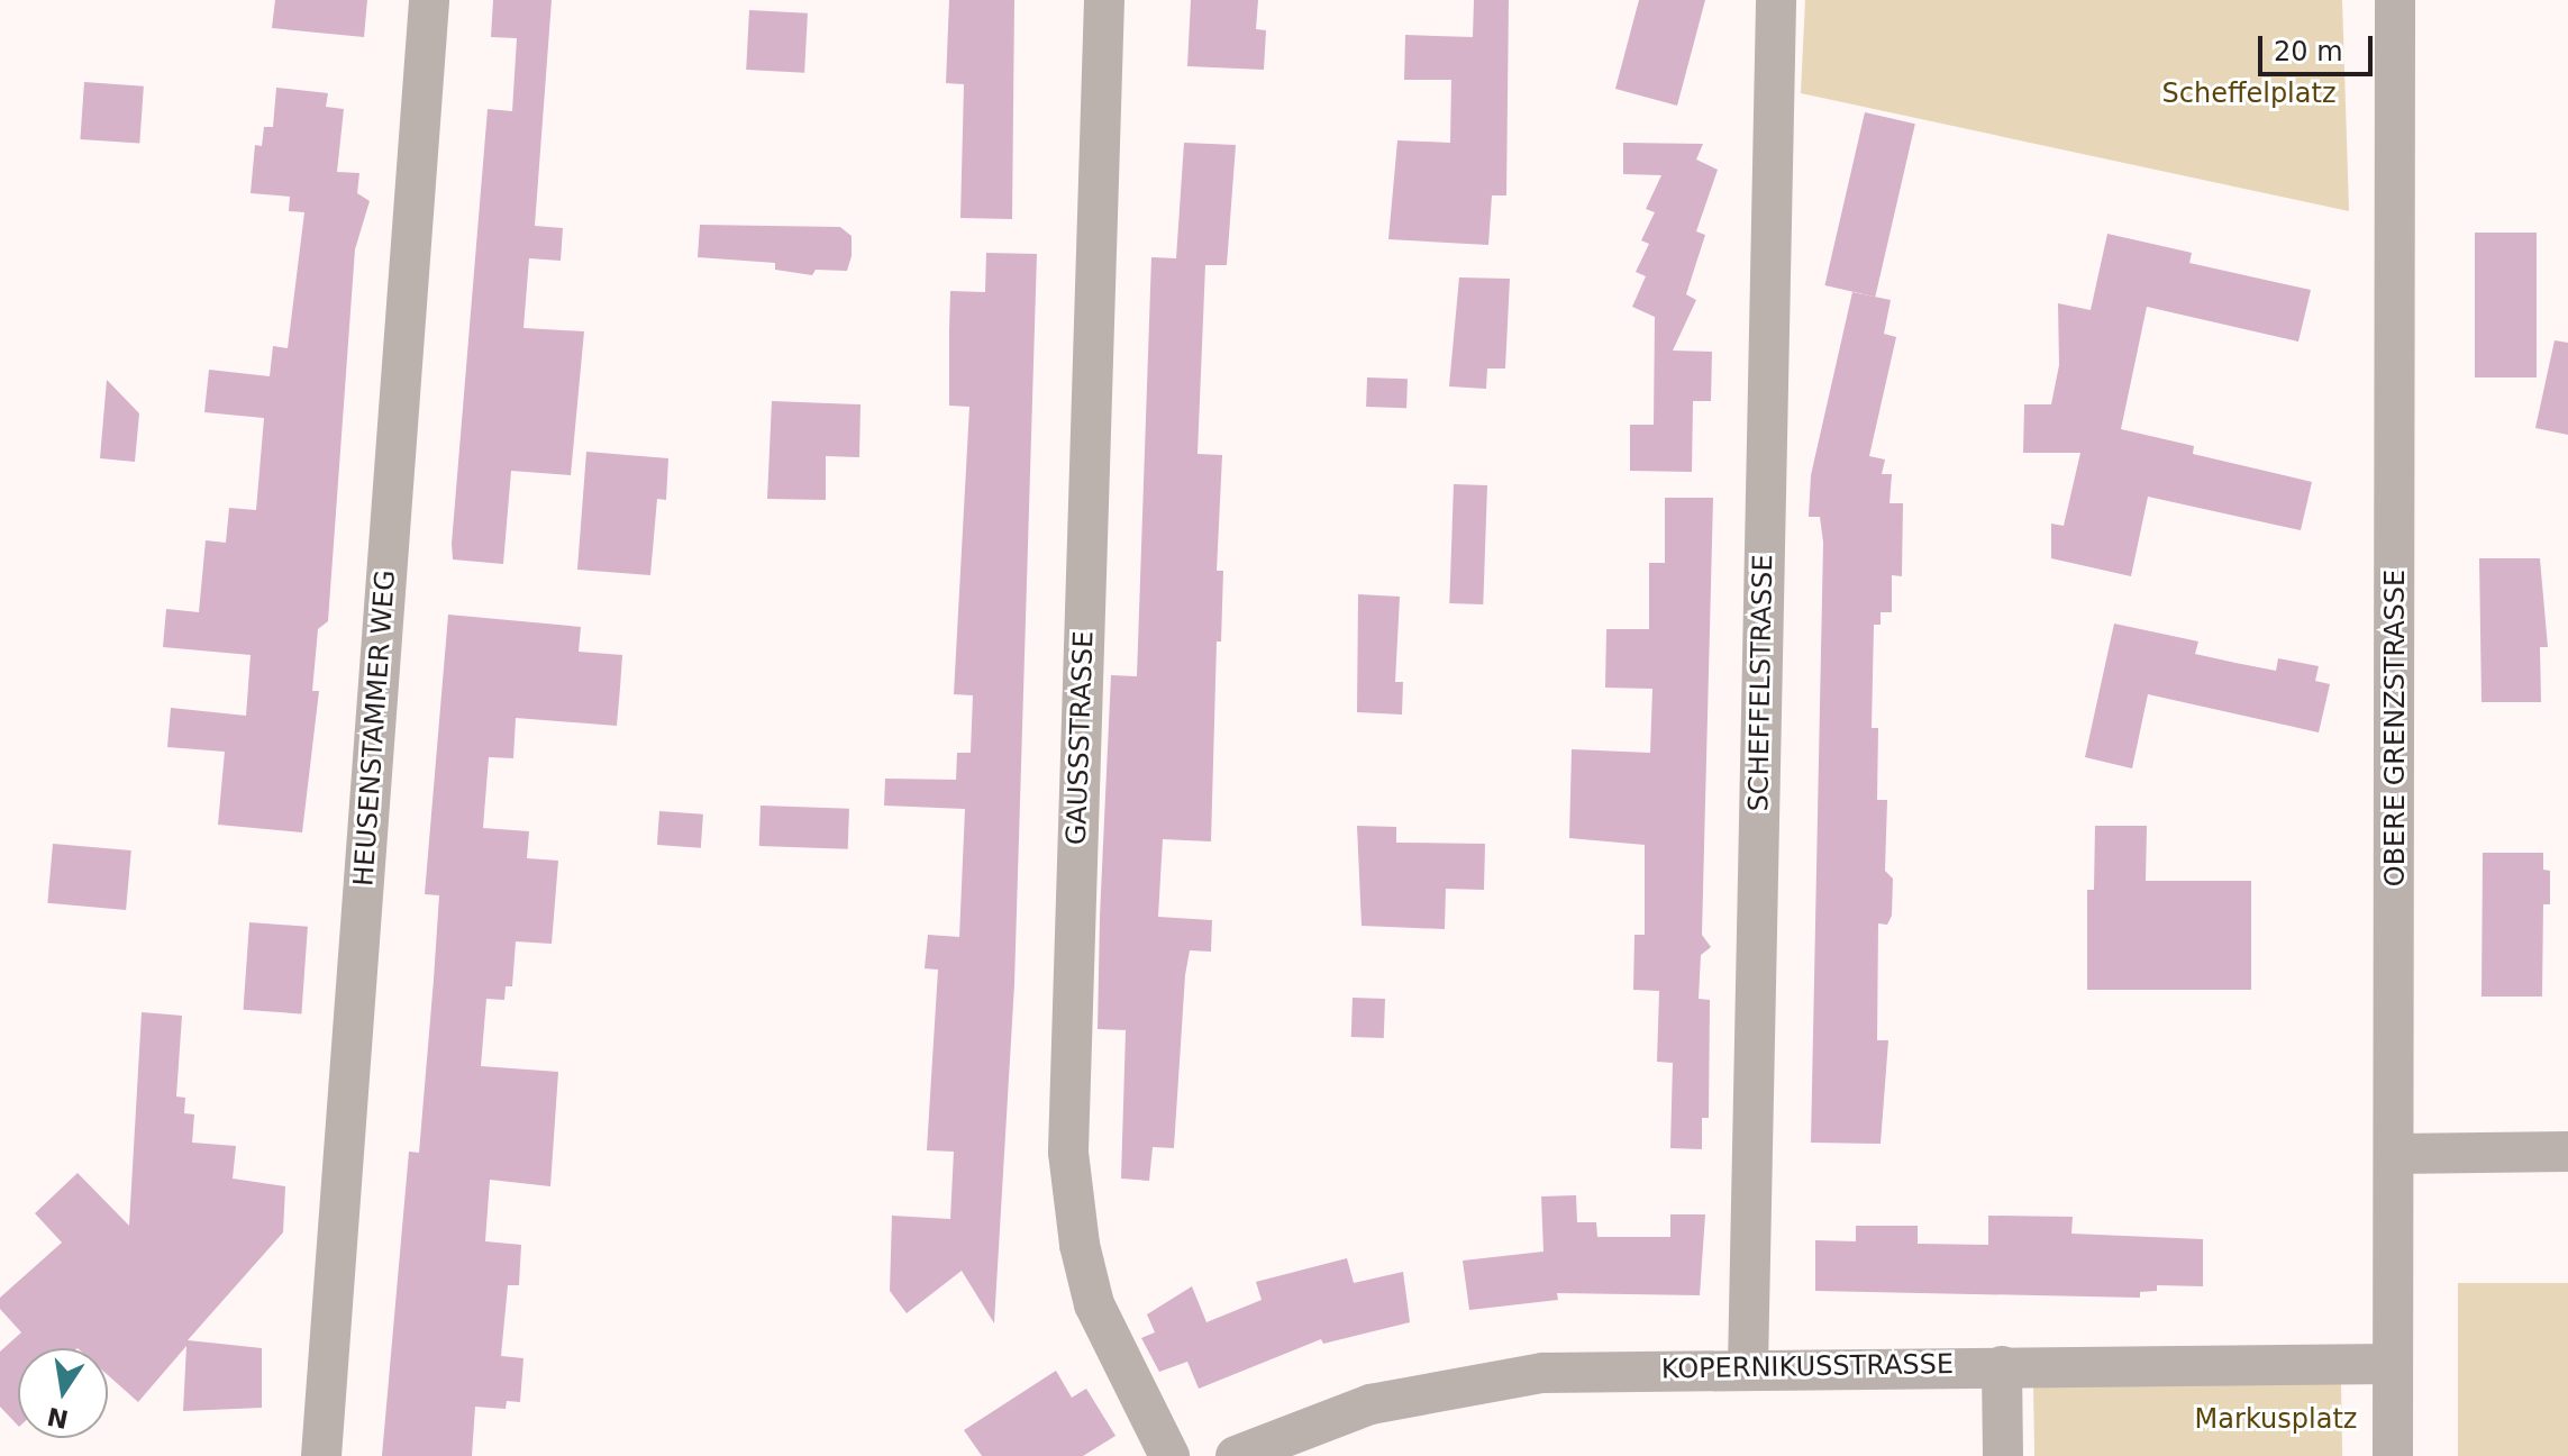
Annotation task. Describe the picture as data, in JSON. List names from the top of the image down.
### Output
{
  "streets": {
    "street": [
      "SCHEFFELSTRASSE",
      "HEUSENSTAMMER WEG",
      "OBERE GRENZSTRASSE",
      "GAUSSSTRASSE",
      "KOPERNIKUSSTRASSE"
    ]
  },
  "crossings": [
    ["SCHEFFELSTRASSE", "KOPERNIKUSSTRASSE"],
    ["OBERE GRENZSTRASSE", "KOPERNIKUSSTRASSE"]
  ],
  "parks": ["Scheffelplatz", "Markusplatz"],
  "scale_bar": "20 m",
  "north": "bottom"
}
